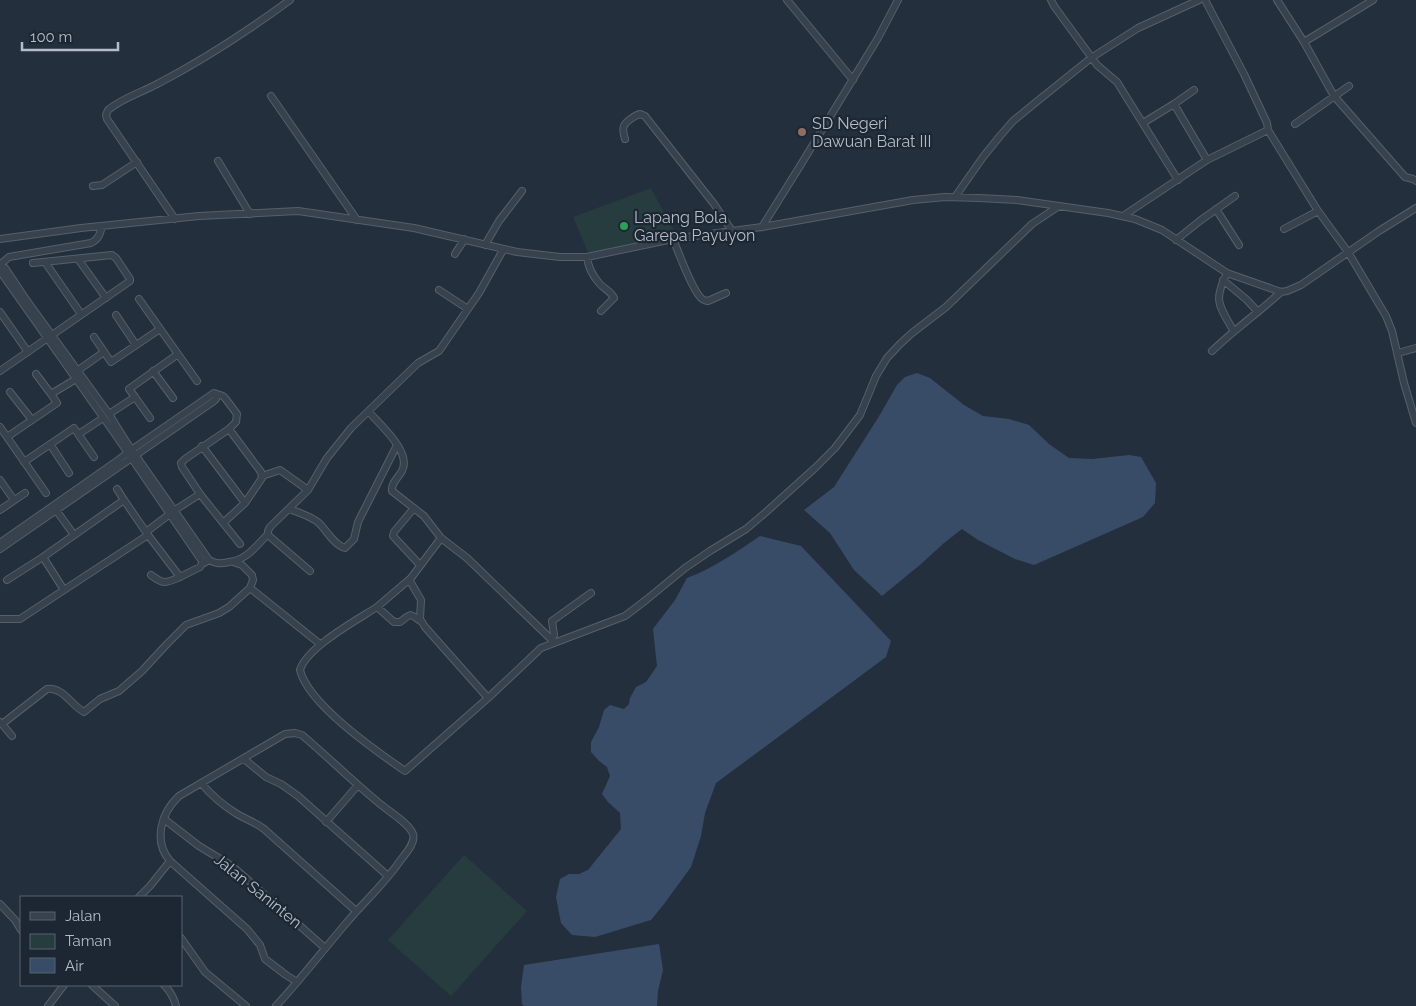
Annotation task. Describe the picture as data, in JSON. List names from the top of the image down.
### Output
{
  "streets": {
    "street": ["Jalan Saninten"]
  },
  "places": ["SD Negeri Dawuan Barat III", "Lapang Bola Garepa Payuyon"],
  "legend": ["Jalan", "Taman", "Air"],
  "scale_bar": "100 m"
}
